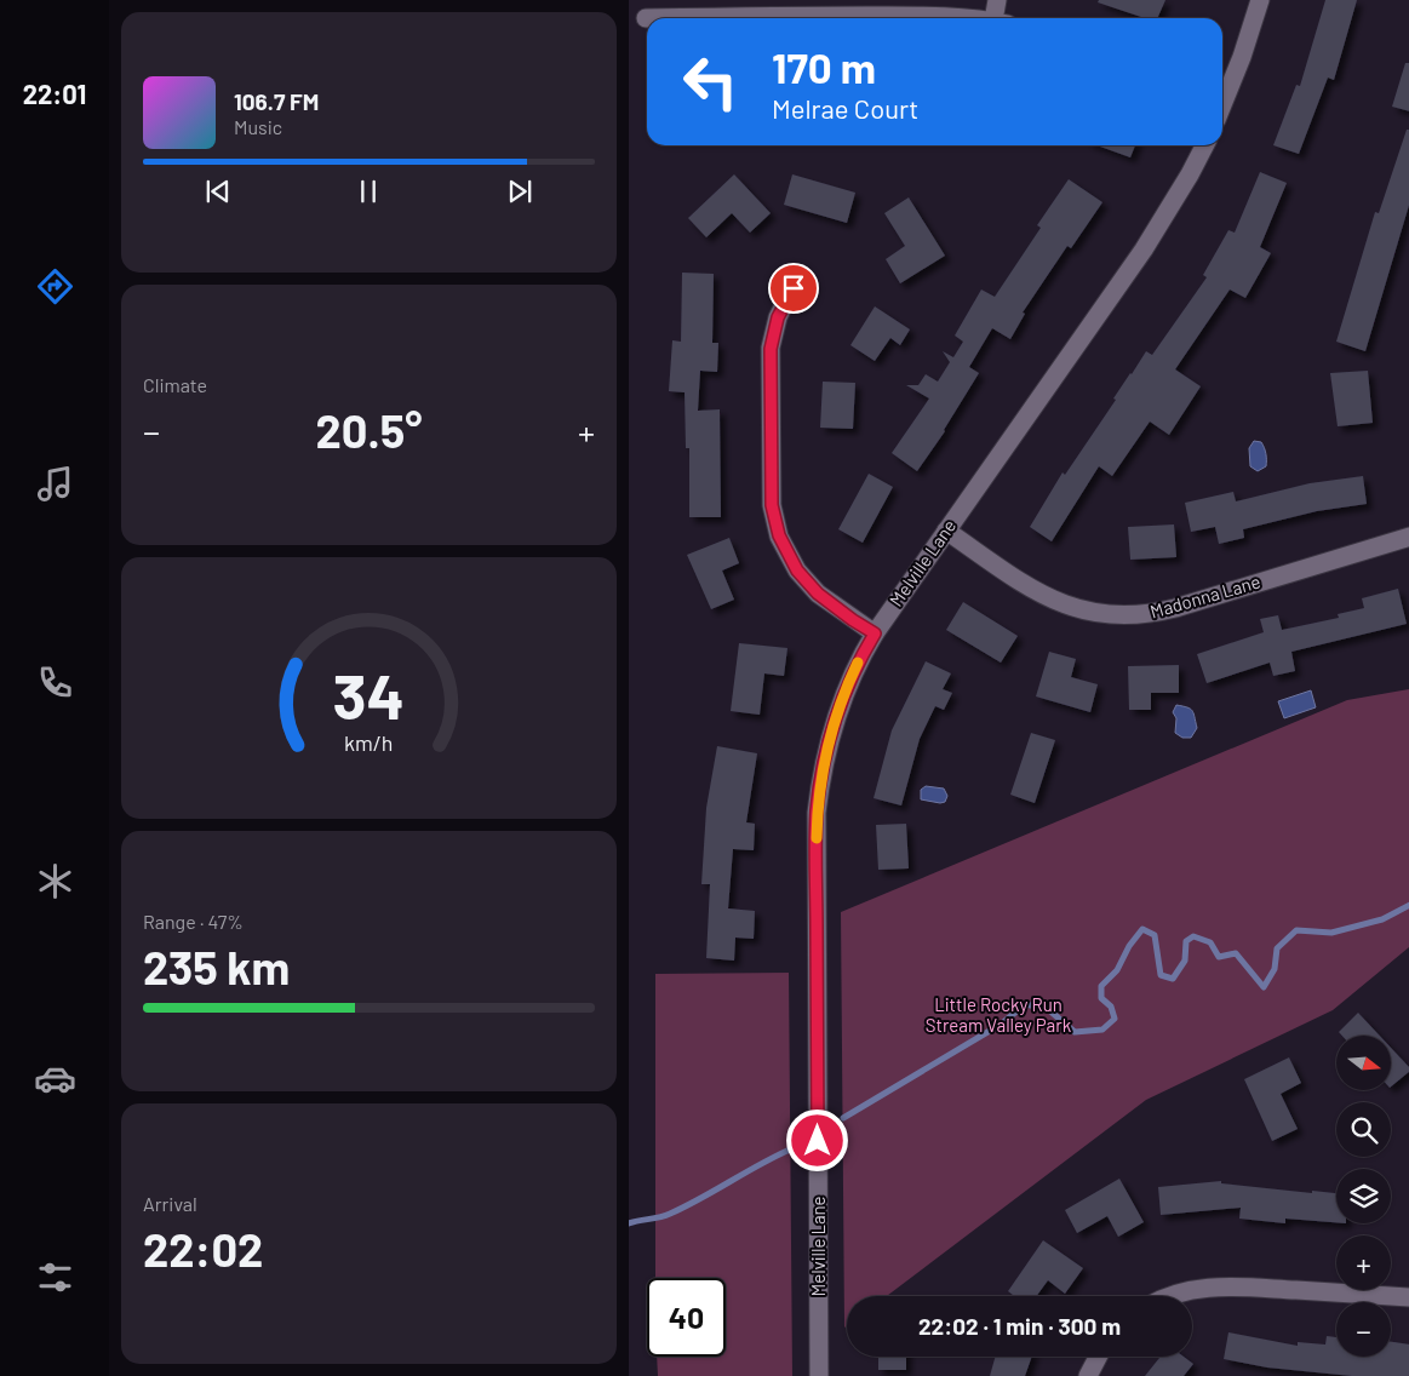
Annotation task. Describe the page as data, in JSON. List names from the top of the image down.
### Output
{
  "streets": {
    "street": ["Melville Lane", "Madonna Lane"]
  },
  "crossings": [
    ["Melville Lane", "Madonna Lane"]
  ],
  "parks": ["Little Rocky Run Stream Valley Park"],
  "north": "right",
  "page": {
    "tabs": "22:01",
    "turn": ["170 m", "Melrae Court"],
    "song": ["106.7 FM", "Music"],
    "tile": [
      "Climate",
      ["Range · 47%", "235 km"],
      ["Arrival", "22:02"]
    ],
    "heat": ["−", "20.5°", "+"],
    "map_buttons": ["+", "−"],
    "limit": "40",
    "trip": "22:02 · 1 min · 300 m",
    "gauge": ["34", "km/h"]
  }
}
